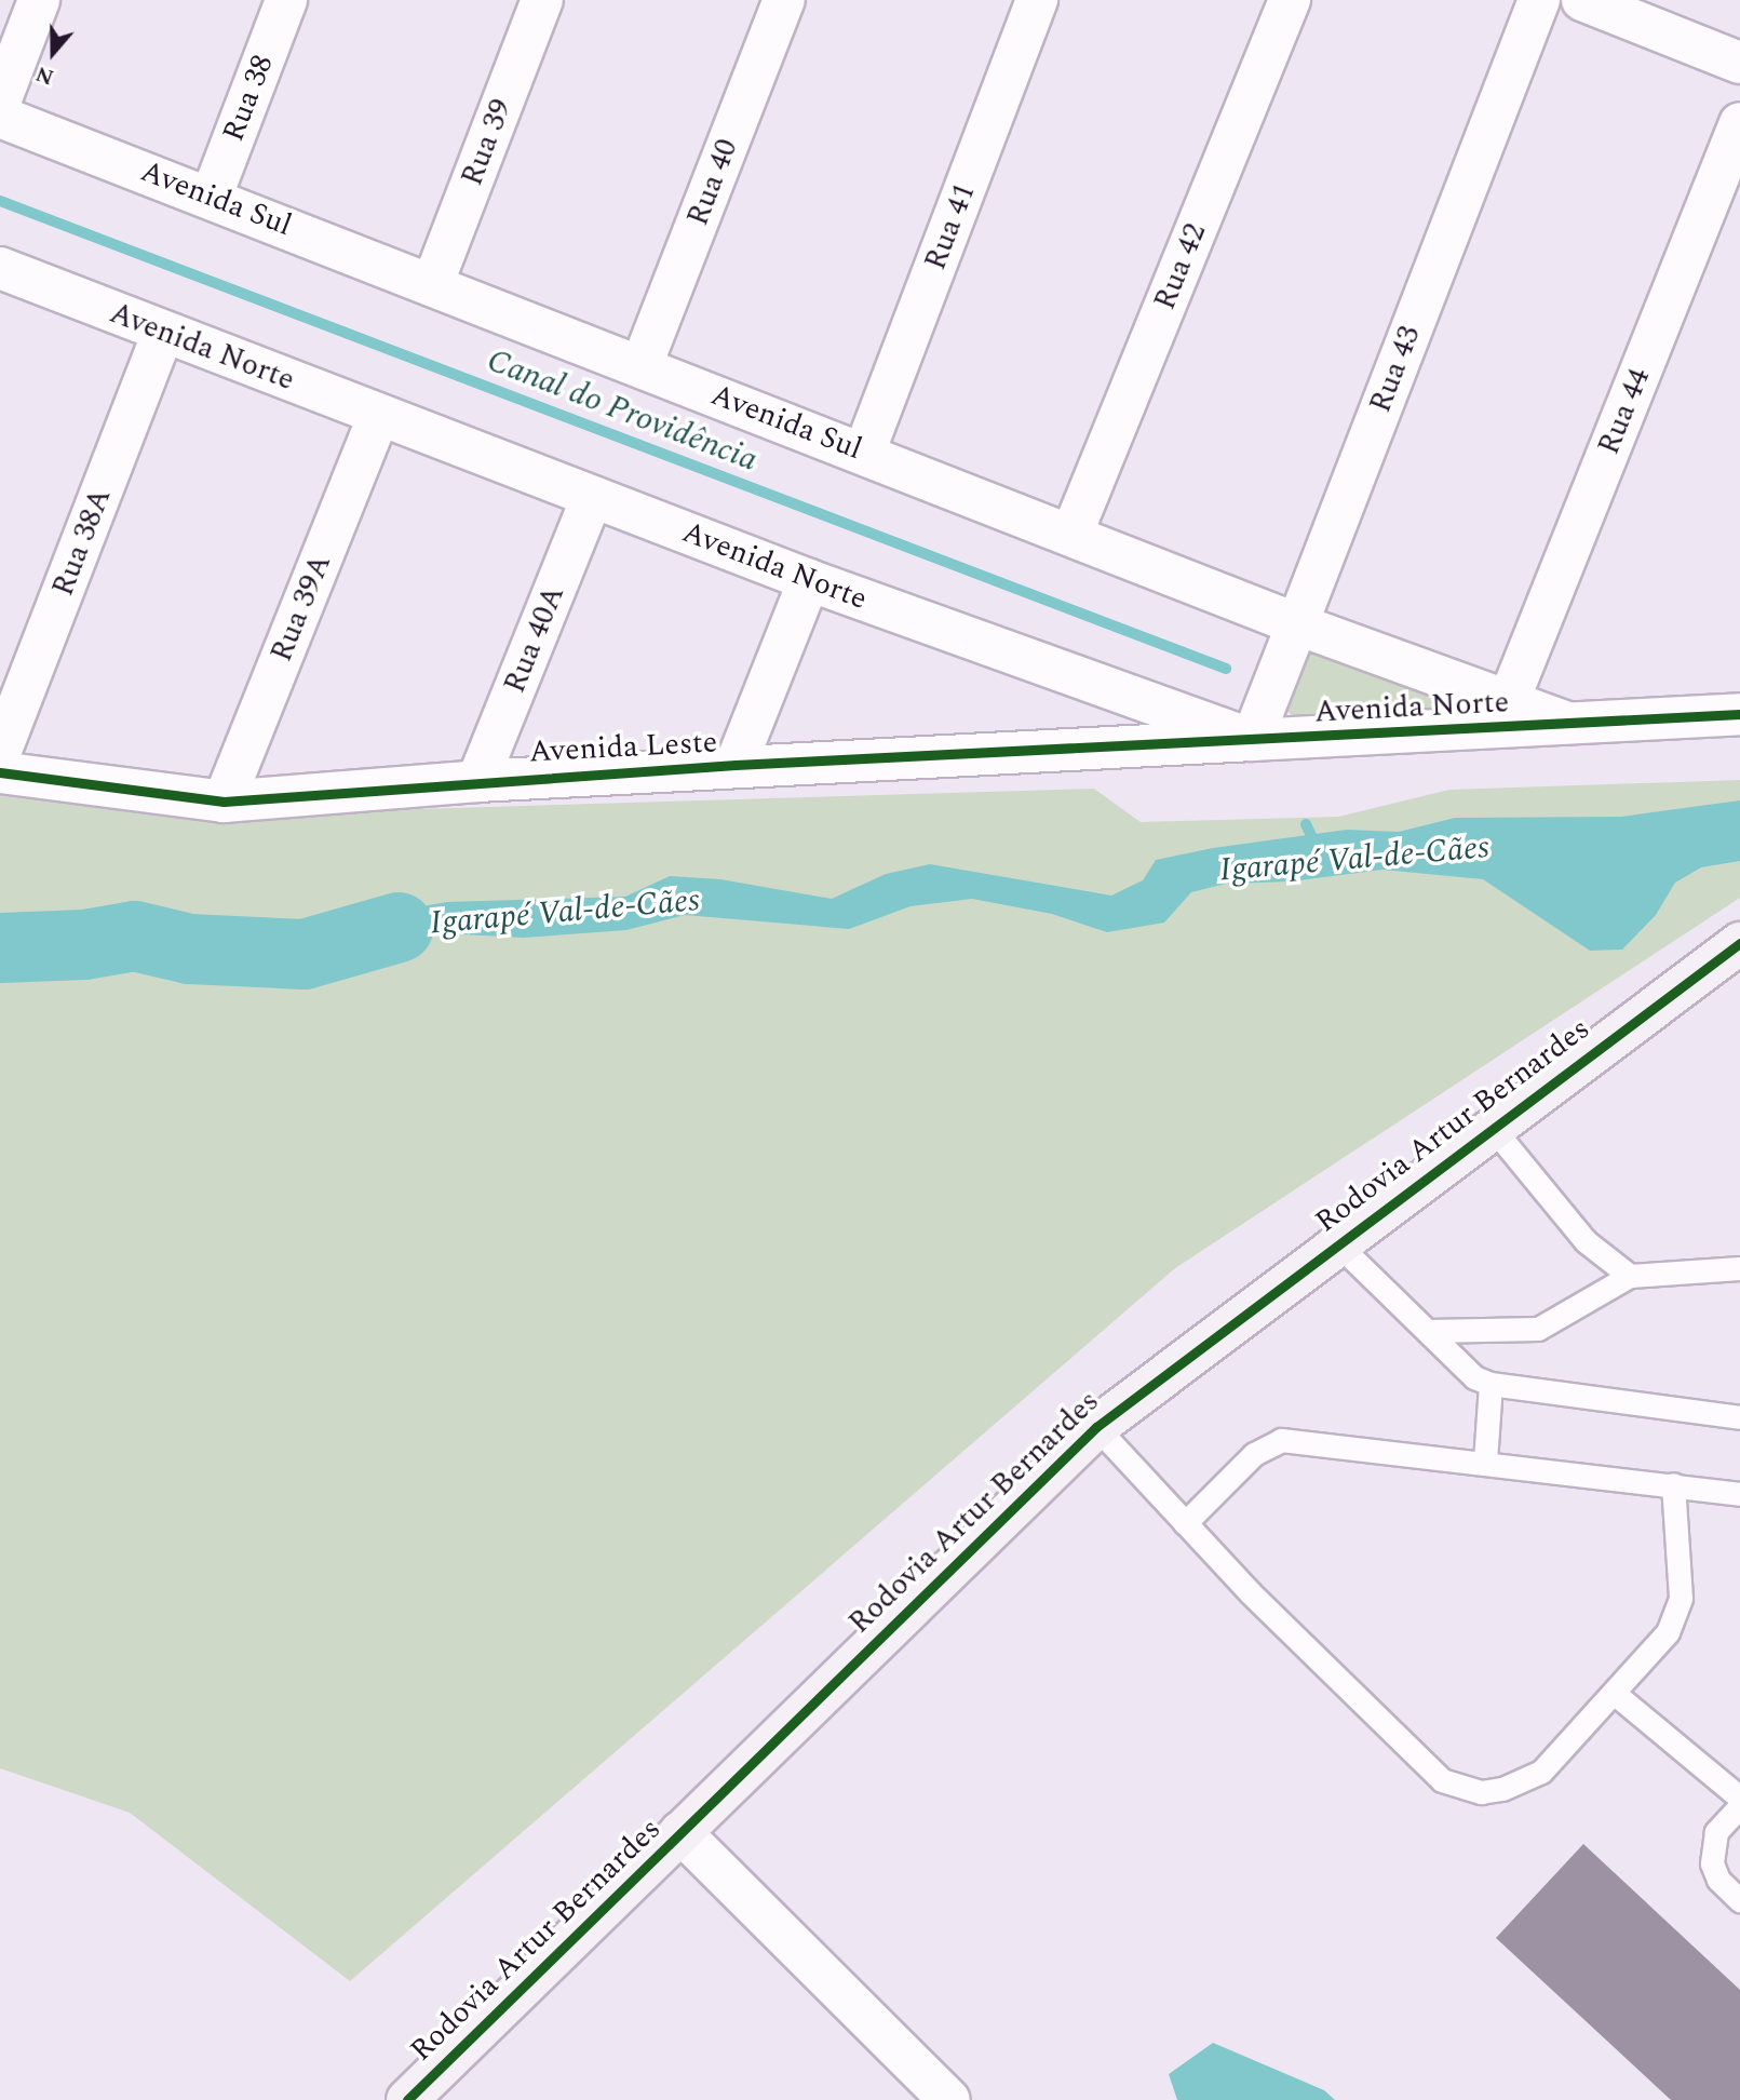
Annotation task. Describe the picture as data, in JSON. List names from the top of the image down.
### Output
{
  "streets": {
    "main road": ["Rodovia Artur Bernardes"],
    "street": [
      "Rua 38",
      "Rua 39",
      "Rua 40",
      "Avenida Sul",
      "Rua 41",
      "Rua 42",
      "Avenida Norte",
      "Rua 43",
      "Rua 44",
      "Rua 38A",
      "Rua 39A",
      "Rua 40A",
      "Avenida Leste"
    ]
  },
  "crossings": [
    ["Rua 38", "Avenida Sul"],
    ["Rua 39", "Avenida Sul"],
    ["Rua 40", "Avenida Sul"],
    ["Avenida Sul", "Rua 41"],
    ["Avenida Sul", "Rua 42"],
    ["Avenida Sul", "Avenida Norte"],
    ["Avenida Sul", "Rua 43"],
    ["Avenida Sul", "Rua 44"],
    ["Avenida Norte", "Rua 43"],
    ["Avenida Norte", "Rua 38A"],
    ["Avenida Norte", "Rua 39A"],
    ["Avenida Norte", "Rua 40A"],
    ["Avenida Norte", "Avenida Leste"],
    ["Rua 43", "Avenida Leste"],
    ["Rua 39A", "Avenida Leste"],
    ["Rua 40A", "Avenida Leste"]
  ],
  "water": ["Canal do Providência", "Igarapé Val-de-Cães"],
  "north": "bottom"
}
